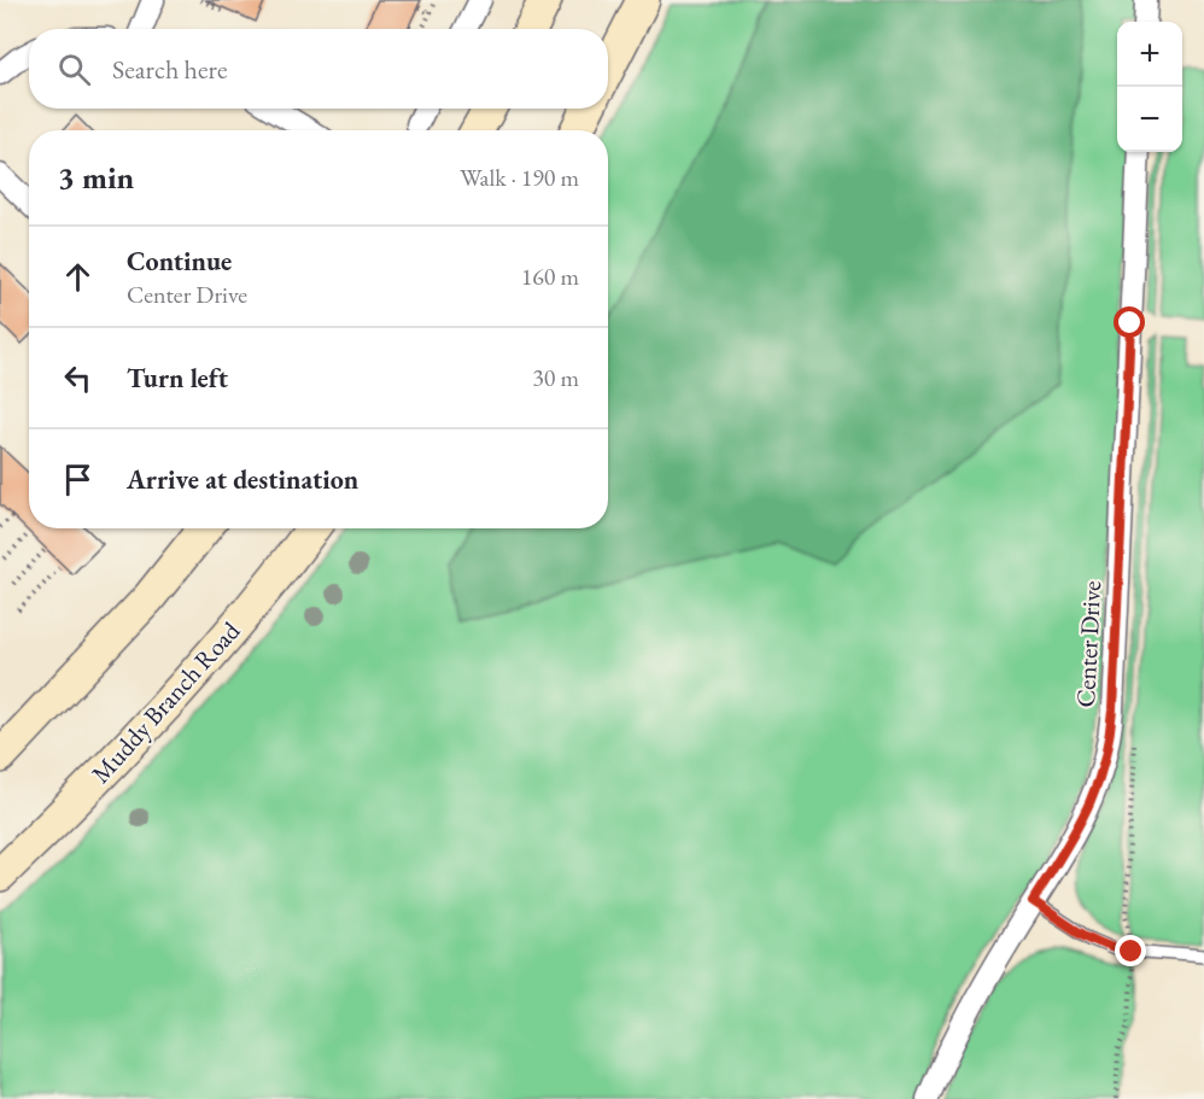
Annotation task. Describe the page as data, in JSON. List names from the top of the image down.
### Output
{
  "streets": {
    "main road": ["Muddy Branch Road"],
    "street": ["Center Drive"]
  },
  "page": {
    "map_buttons": ["+", "−"],
    "search": "Search here",
    "heading": ["3 min", "Walk · 190 m"],
    "list": [
      ["Continue", "Center Drive", "160 m"],
      ["Turn left", "30 m"],
      "Arrive at destination"
    ]
  }
}
